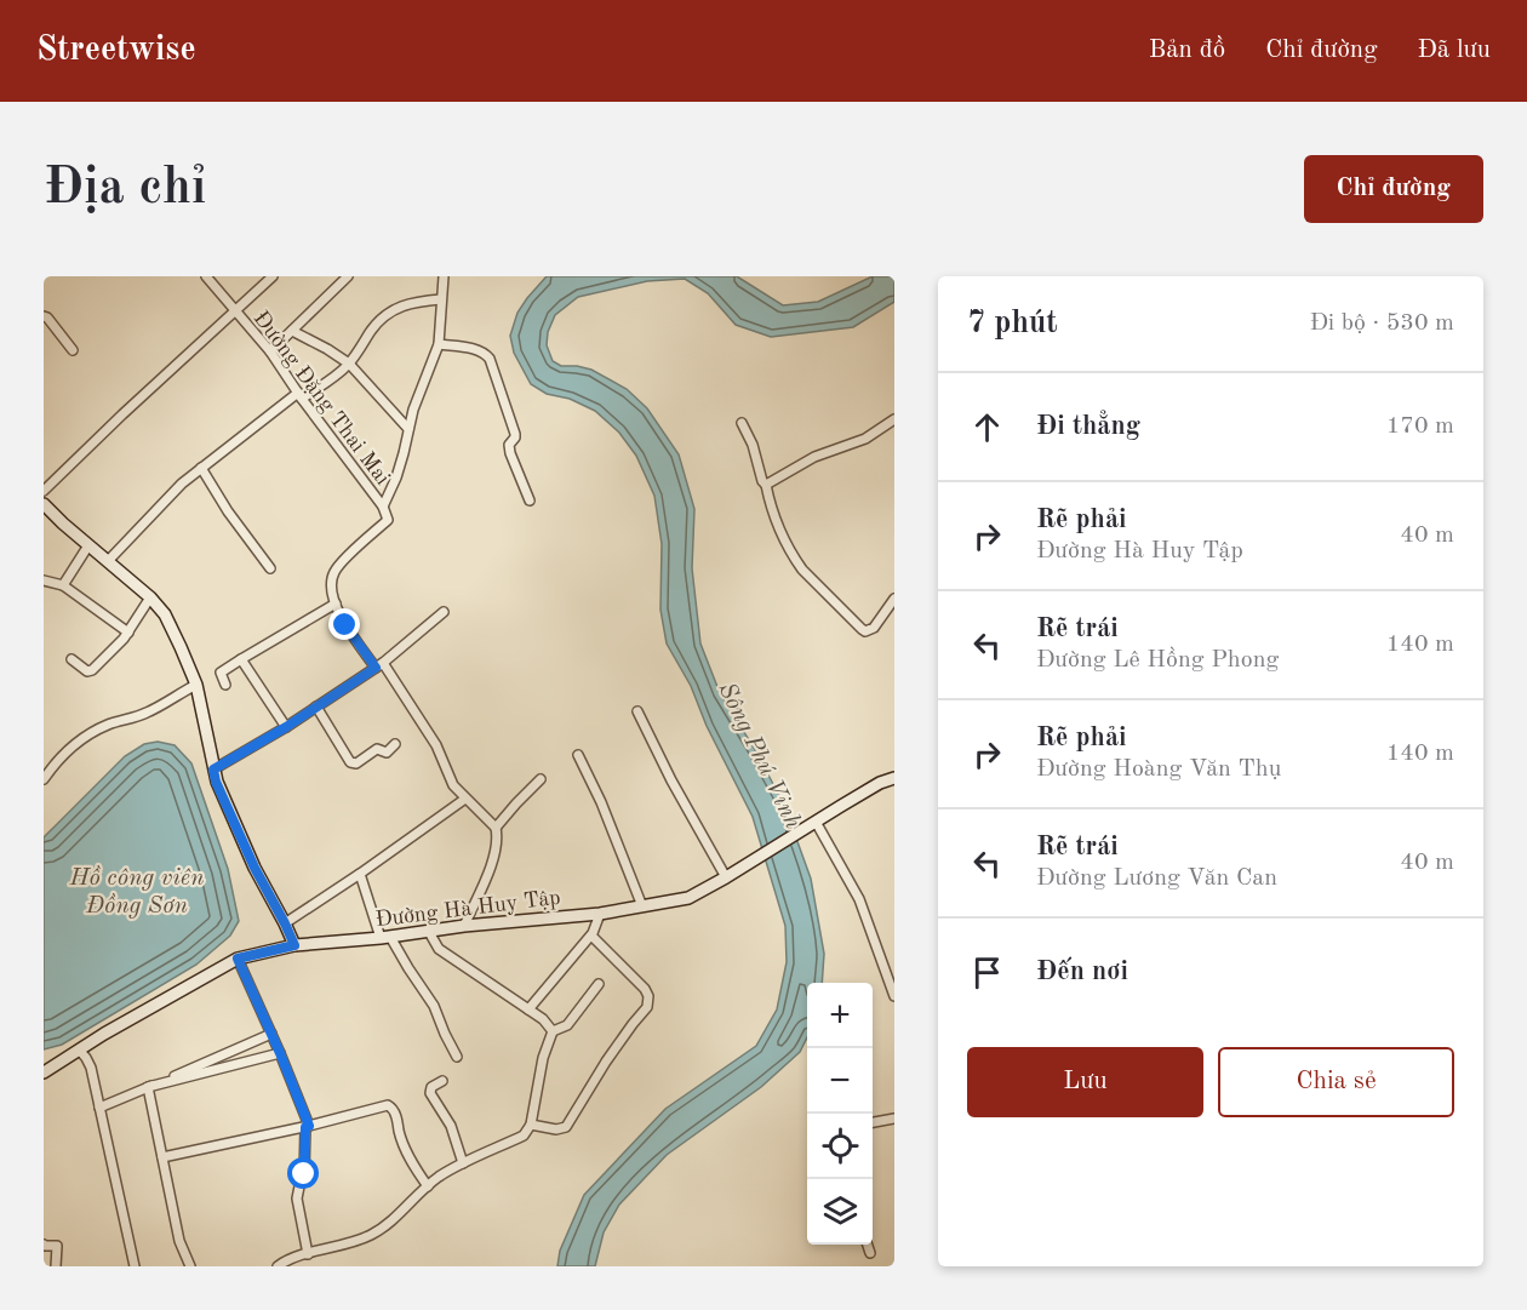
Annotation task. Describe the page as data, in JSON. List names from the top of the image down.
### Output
{
  "streets": {
    "main road": ["Đường Hà Huy Tập"],
    "street": ["Đường Đặng Thai Mai"]
  },
  "water": ["Sông Phú Vinh", "Hồ công viên Đồng Sơn"],
  "page": {
    "header": "Streetwise",
    "nav": ["Bản đồ", "Chỉ đường", "Đã lưu"],
    "buttons": [
      "Chỉ đường",
      ["Lưu", "Chia sẻ"]
    ],
    "title": "Địa chỉ",
    "heading": ["7 phút", "Đi bộ · 530 m"],
    "list": [
      ["Đi thẳng", "170 m"],
      ["Rẽ phải", "Đường Hà Huy Tập", "40 m"],
      ["Rẽ trái", "Đường Lê Hồng Phong", "140 m"],
      ["Rẽ phải", "Đường Hoàng Văn Thụ", "140 m"],
      ["Rẽ trái", "Đường Lương Văn Can", "40 m"],
      "Đến nơi"
    ],
    "map_buttons": ["+", "−"]
  }
}
